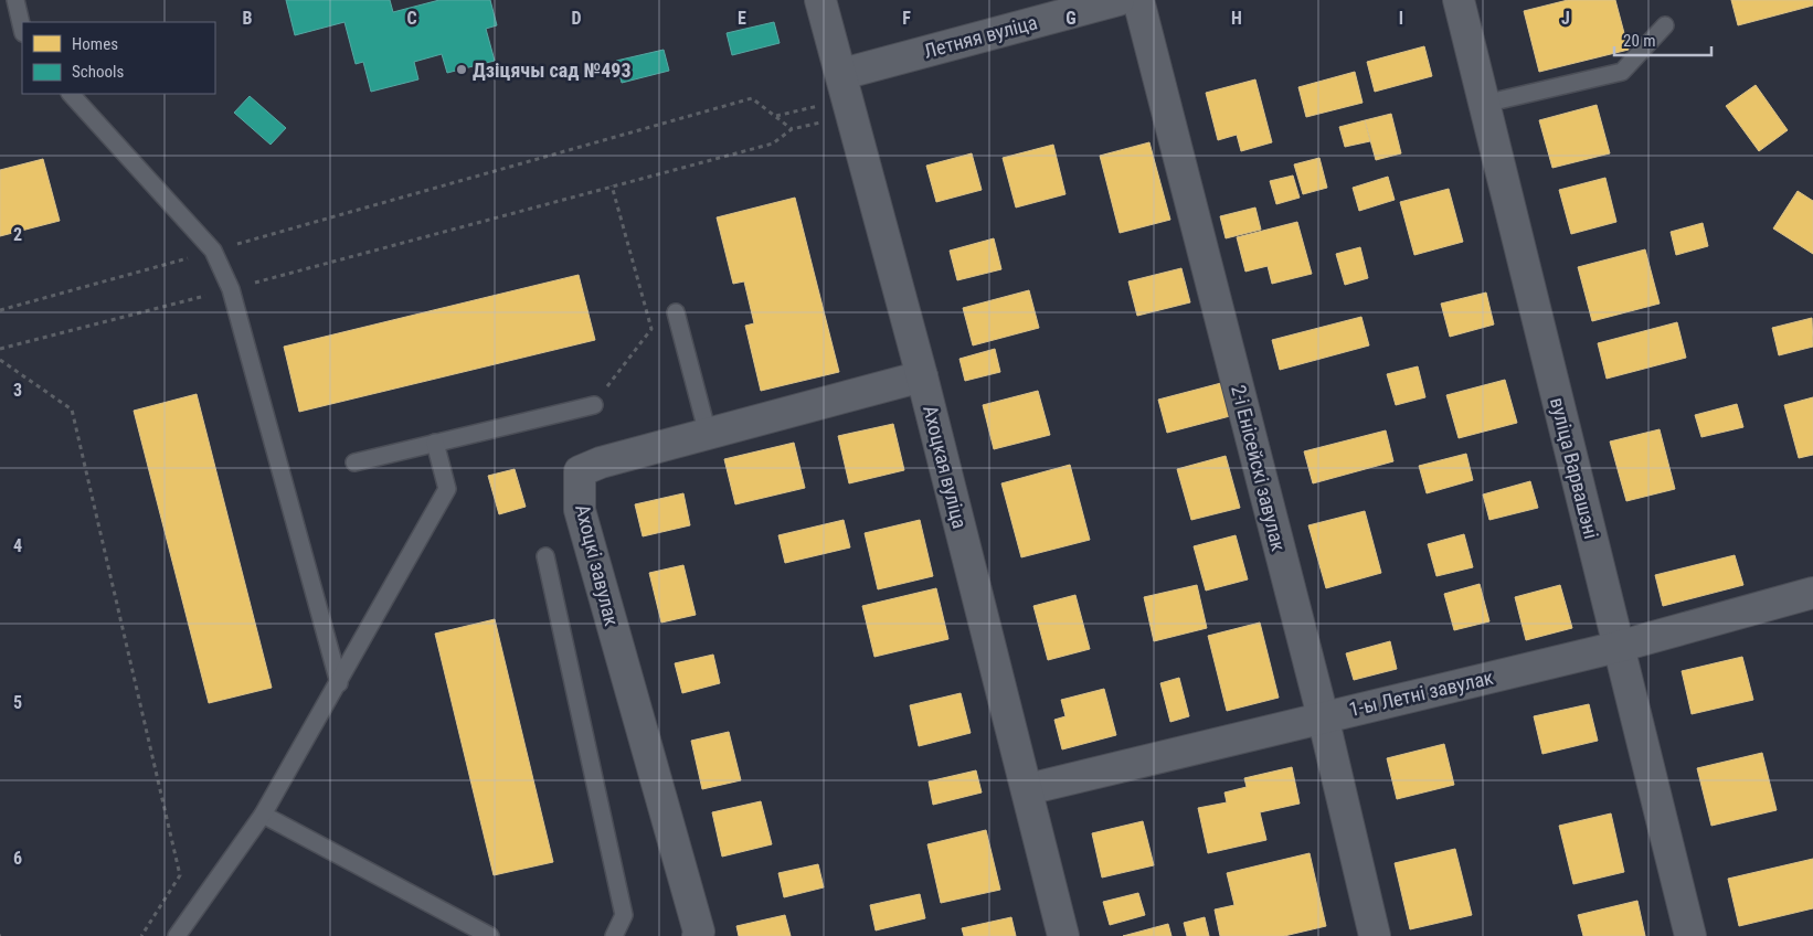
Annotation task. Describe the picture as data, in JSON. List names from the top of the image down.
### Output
{
  "streets": {
    "street": [
      "Летняя вуліца",
      "Ахоцкая вуліца",
      "2-і Енісейскі завулак",
      "вуліца Варвашэні",
      "Ахоцкі завулак",
      "1-ы Летні завулак"
    ]
  },
  "crossings": [
    ["Летняя вуліца", "Ахоцкая вуліца"],
    ["Ахоцкая вуліца", "Ахоцкі завулак"],
    ["Ахоцкая вуліца", "1-ы Летні завулак"],
    ["2-і Енісейскі завулак", "1-ы Летні завулак"],
    ["вуліца Варвашэні", "1-ы Летні завулак"]
  ],
  "places": ["Дзіцячы сад №493"],
  "legend": ["Homes", "Schools"],
  "scale_bar": "20 m",
  "grid": {
    "columns": [
      "B",
      "C",
      "D",
      "E",
      "F",
      "G",
      "H",
      "I",
      "J"
    ],
    "rows": [
      "2",
      "3",
      "4",
      "5",
      "6"
    ]
  }
}
